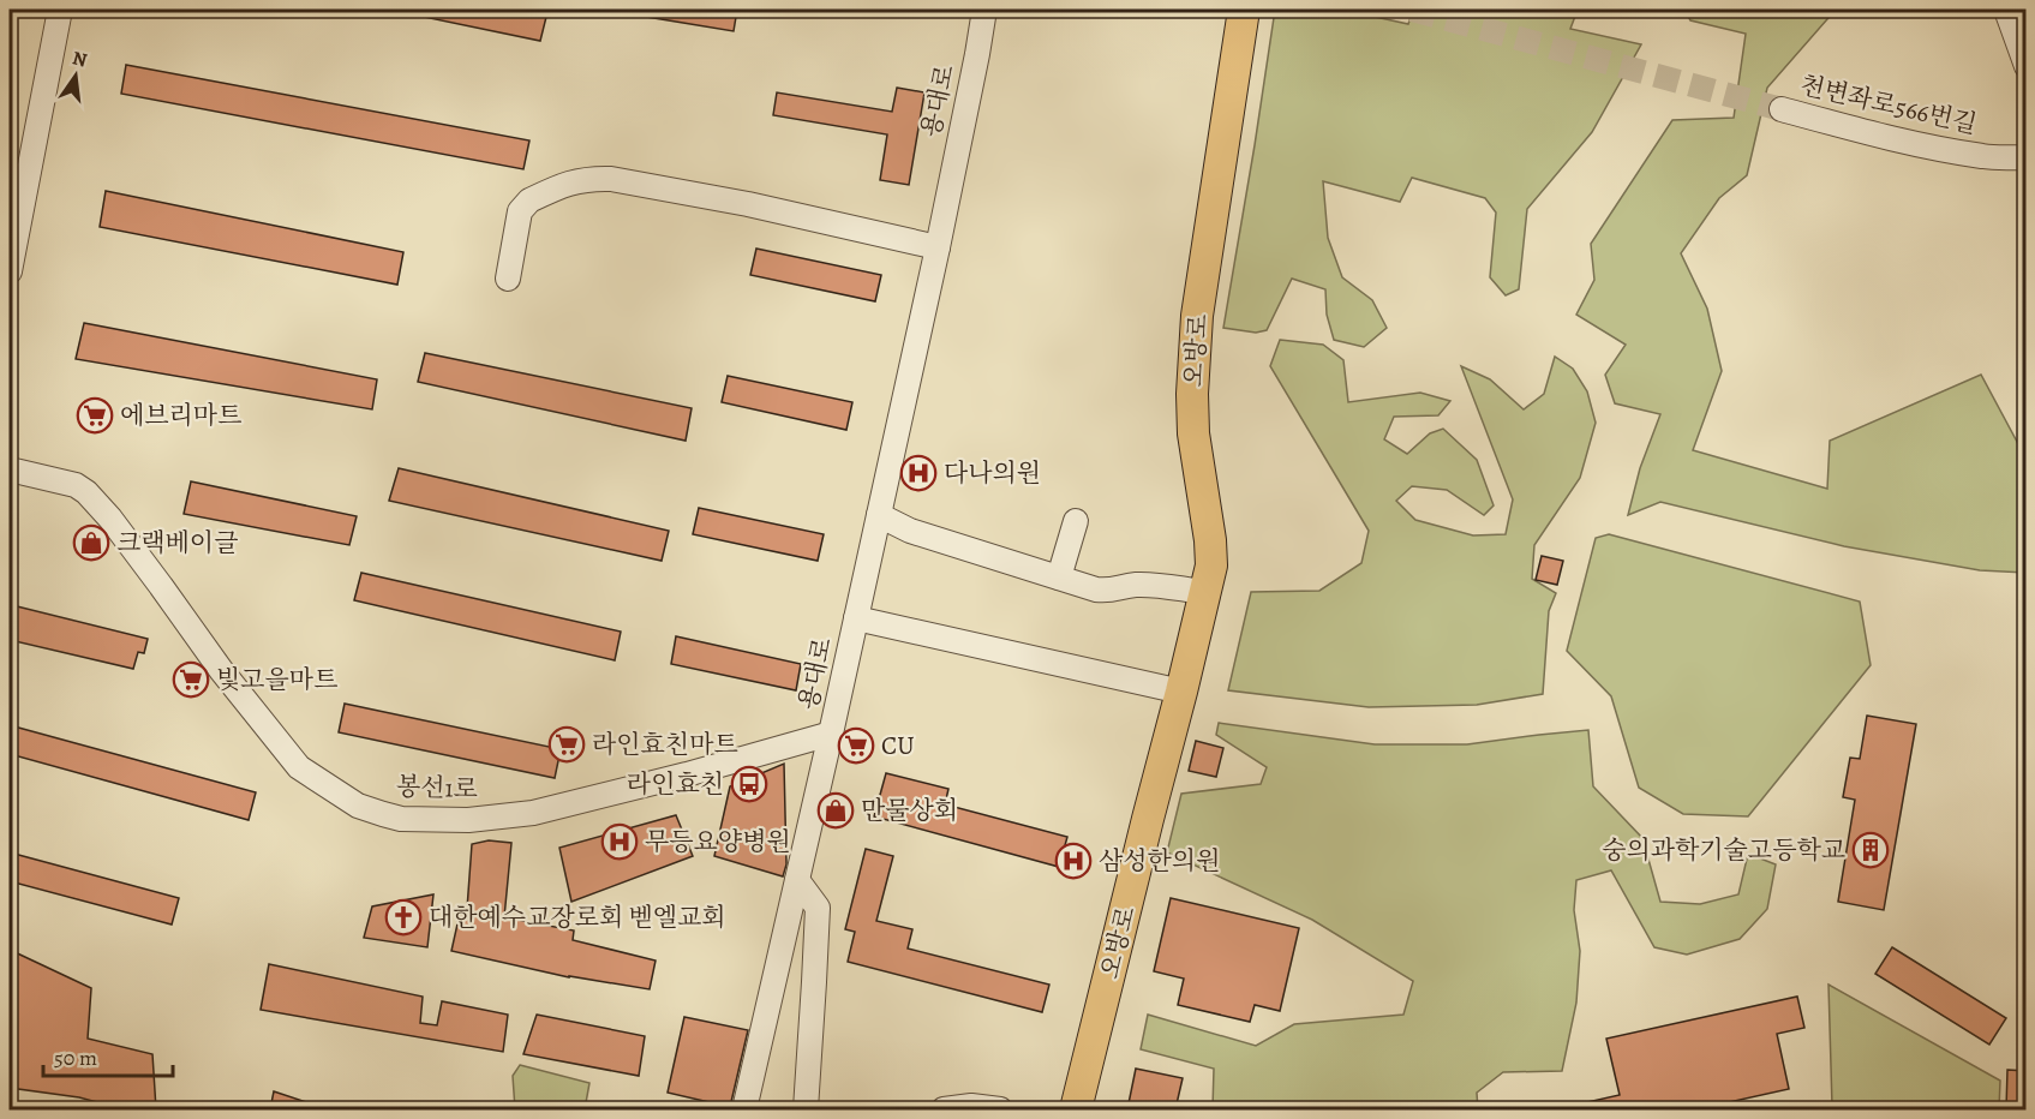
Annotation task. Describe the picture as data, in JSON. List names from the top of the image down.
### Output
{
  "streets": {
    "main road": ["오방로"],
    "street": ["용대로", "천변좌로566번길", "봉선1로"]
  },
  "crossings": [
    ["용대로", "봉선1로"]
  ],
  "places": {
    "supermarket": [
      "에브리마트",
      "빛고을마트",
      "라인효친마트",
      "CU"
    ],
    "hospital": ["다나의원", "무등요양병원", "삼성한의원"],
    "shop": ["크랙베이글", "만물상회"],
    "bus stop": ["라인효친"],
    "building": ["숭의과학기술고등학교"],
    "church": ["대한예수교장로회 벧엘교회"]
  },
  "scale_bar": "50 m",
  "north": "top"
}
